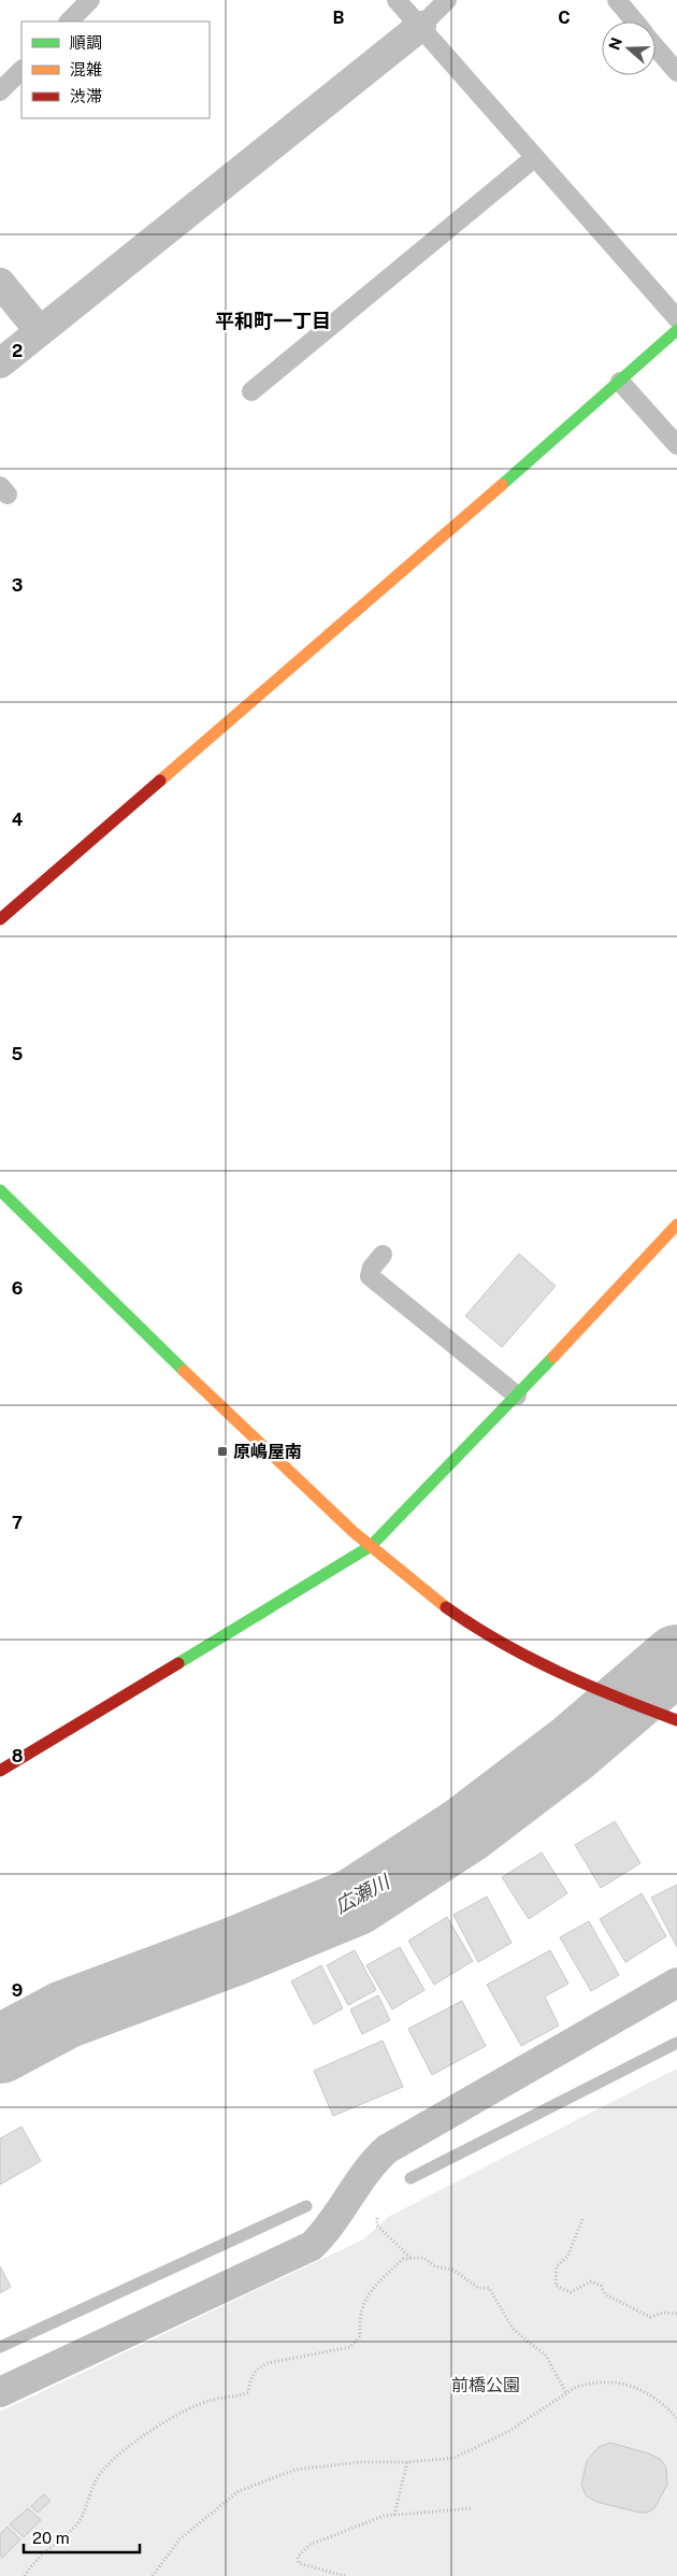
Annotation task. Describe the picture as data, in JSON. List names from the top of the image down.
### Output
{
  "districts": ["平和町一丁目"],
  "water": ["広瀬川"],
  "parks": ["前橋公園"],
  "places": {
    "transit": ["原嶋屋南"]
  },
  "legend": ["順調", "混雑", "渋滞"],
  "scale_bar": "20 m",
  "north": "left",
  "grid": {
    "columns": ["B", "C"],
    "rows": [
      "2",
      "3",
      "4",
      "5",
      "6",
      "7",
      "8",
      "9"
    ]
  }
}
